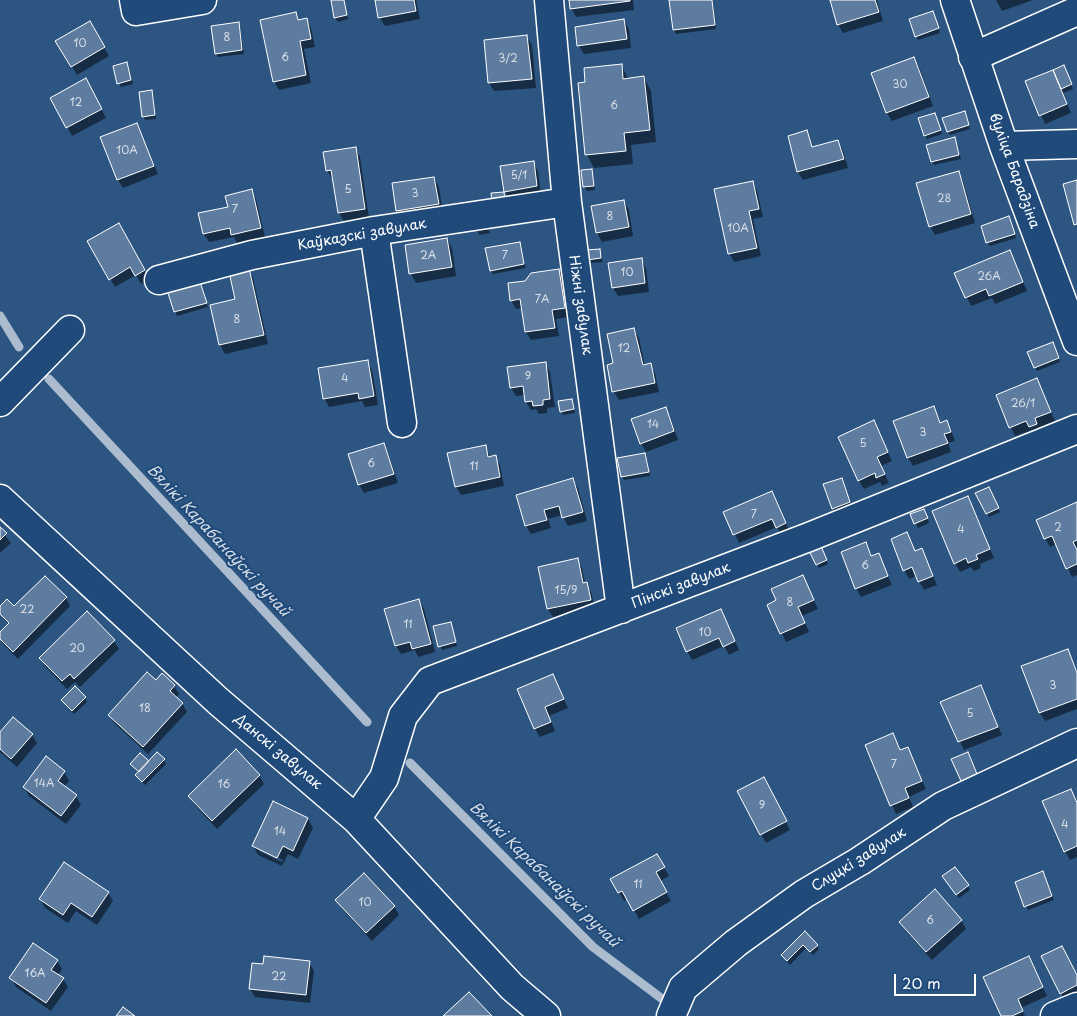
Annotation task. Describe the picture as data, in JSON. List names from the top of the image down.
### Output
{
  "streets": {
    "street": [
      "вуліца Барадзіна",
      "Каўказскі завулак",
      "Ніжні завулак",
      "Пінскі завулак",
      "Данскі завулак",
      "Слуцкі завулак"
    ]
  },
  "crossings": [
    ["Каўказскі завулак", "Ніжні завулак"],
    ["Ніжні завулак", "Пінскі завулак"],
    ["Пінскі завулак", "Данскі завулак"]
  ],
  "water": ["Вялікі Карабанаўскі ручай"],
  "house_numbers": [
    "8",
    "10",
    "6",
    "3/2",
    "30",
    "12",
    "6",
    "10А",
    "5/1",
    "5",
    "3",
    "28",
    "7",
    "8",
    "10А",
    "2А",
    "7",
    "10",
    "26А",
    "7А",
    "8",
    "12",
    "9",
    "4",
    "26/1",
    "14",
    "3",
    "5",
    "6",
    "11",
    "7",
    "2",
    "4",
    "6",
    "15/9",
    "8",
    "22",
    "11",
    "10",
    "20",
    "3",
    "18",
    "5",
    "7",
    "14А",
    "16",
    "9",
    "4",
    "14",
    "11",
    "10",
    "6",
    "16А",
    "22"
  ],
  "scale_bar": "20 m"
}
